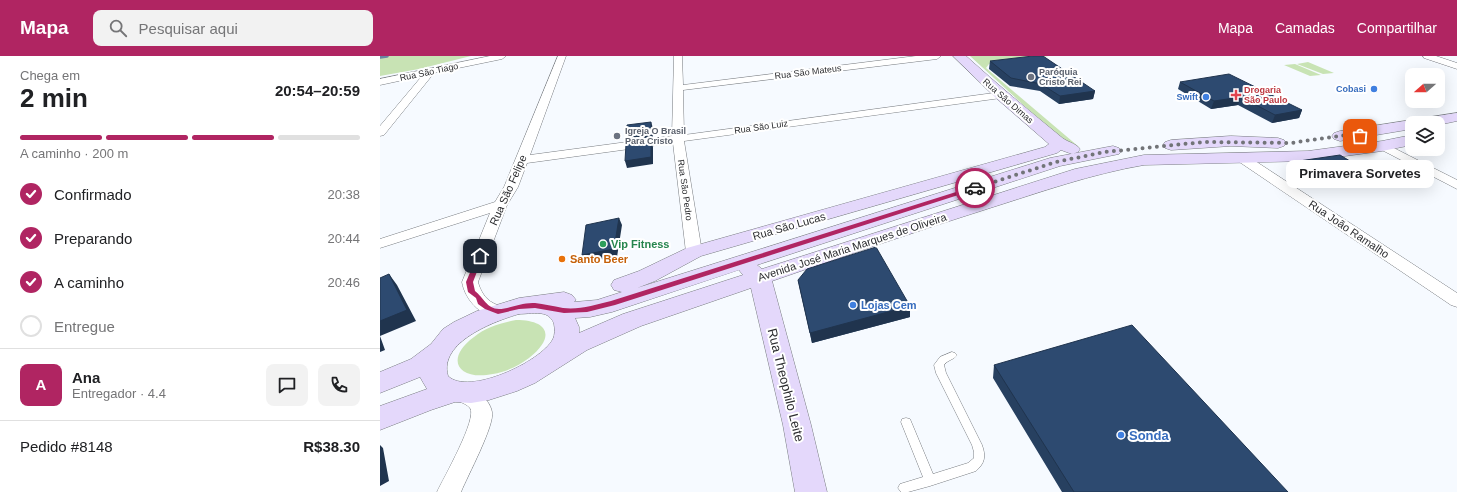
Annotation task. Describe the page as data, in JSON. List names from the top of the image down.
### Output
{
  "streets": {
    "main road": [
      "Rua São Dimas",
      "Rua São Lucas",
      "Avenida José Maria Marques de Oliveira",
      "Rua Theophilo Leite"
    ],
    "street": [
      "Rua São Tiago",
      "Rua São Mateus",
      "Rua São Luiz",
      "Rua São Felipe",
      "Rua São Pedro",
      "Rua João Ramalho"
    ]
  },
  "crossings": [
    ["Rua São Mateus", "Rua São Pedro"],
    ["Rua São Dimas", "Rua São Luiz"],
    ["Rua São Dimas", "Rua São Lucas"],
    ["Rua São Dimas", "Avenida José Maria Marques de Oliveira"],
    ["Rua São Luiz", "Rua São Felipe"],
    ["Rua São Luiz", "Rua São Pedro"],
    ["Rua São Felipe", "Rua São Lucas"],
    ["Rua São Felipe", "Avenida José Maria Marques de Oliveira"],
    ["Rua São Pedro", "Rua São Lucas"],
    ["Rua São Lucas", "Avenida José Maria Marques de Oliveira"],
    ["Rua João Ramalho", "Avenida José Maria Marques de Oliveira"],
    ["Avenida José Maria Marques de Oliveira", "Rua Theophilo Leite"]
  ],
  "places": {
    "other": [
      "Paróquia Cristo Rei",
      "Cobasi",
      "Swift",
      "Igreja O Brasil Para Cristo",
      "Primavera Sorvetes",
      "Vip Fitness",
      "Santo Beer",
      "Lojas Cem",
      "Sonda"
    ],
    "health": ["Drogaria São Paulo"]
  },
  "north": "left",
  "page": {
    "header": "Mapa",
    "search": "Pesquisar aqui",
    "nav": ["Mapa", "Camadas", "Compartilhar"],
    "heading": ["2 min", "Chega em", "20:54–20:59"],
    "panel": [
      "Ana",
      "Entregador · 4.4",
      "Pedido #8148",
      "R$38.30"
    ],
    "bar": "A caminho · 200 m",
    "bubble": "Primavera Sorvetes",
    "list": [
      ["Confirmado", "20:38"],
      ["Preparando", "20:44"],
      ["A caminho", "20:46"],
      "Entregue"
    ],
    "round": "A"
  }
}
